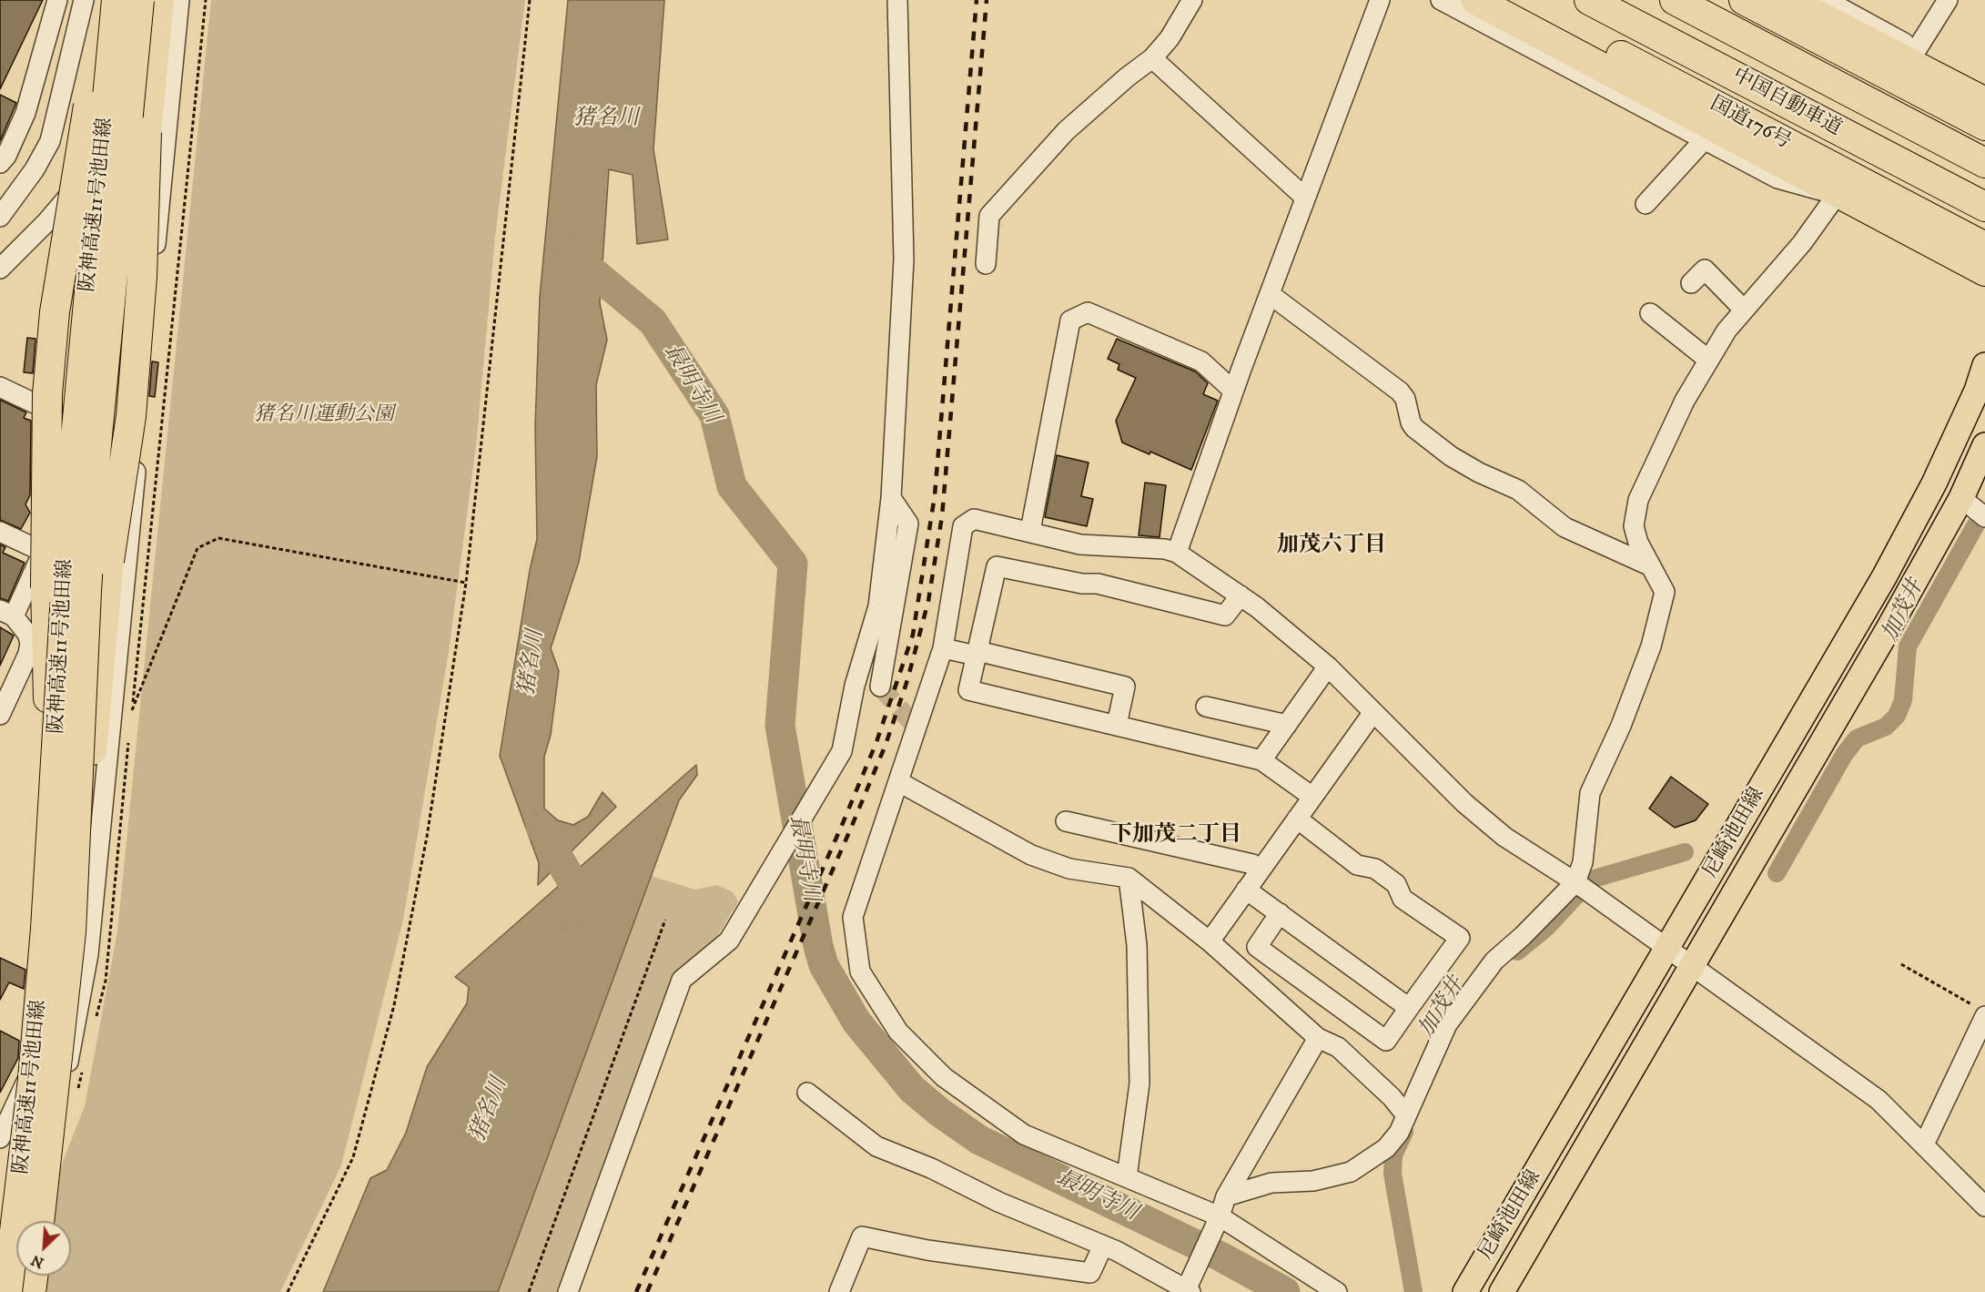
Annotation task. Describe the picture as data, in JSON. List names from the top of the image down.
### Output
{
  "streets": {
    "highway": ["中国自動車道", "国道176号", "阪神高速11号池田線"],
    "main road": ["尼崎池田線"]
  },
  "districts": ["加茂六丁目", "下加茂二丁目"],
  "water": ["猪名川", "最明寺川", "加茂井"],
  "parks": ["猪名川運動公園"],
  "north": "bottom left"
}
